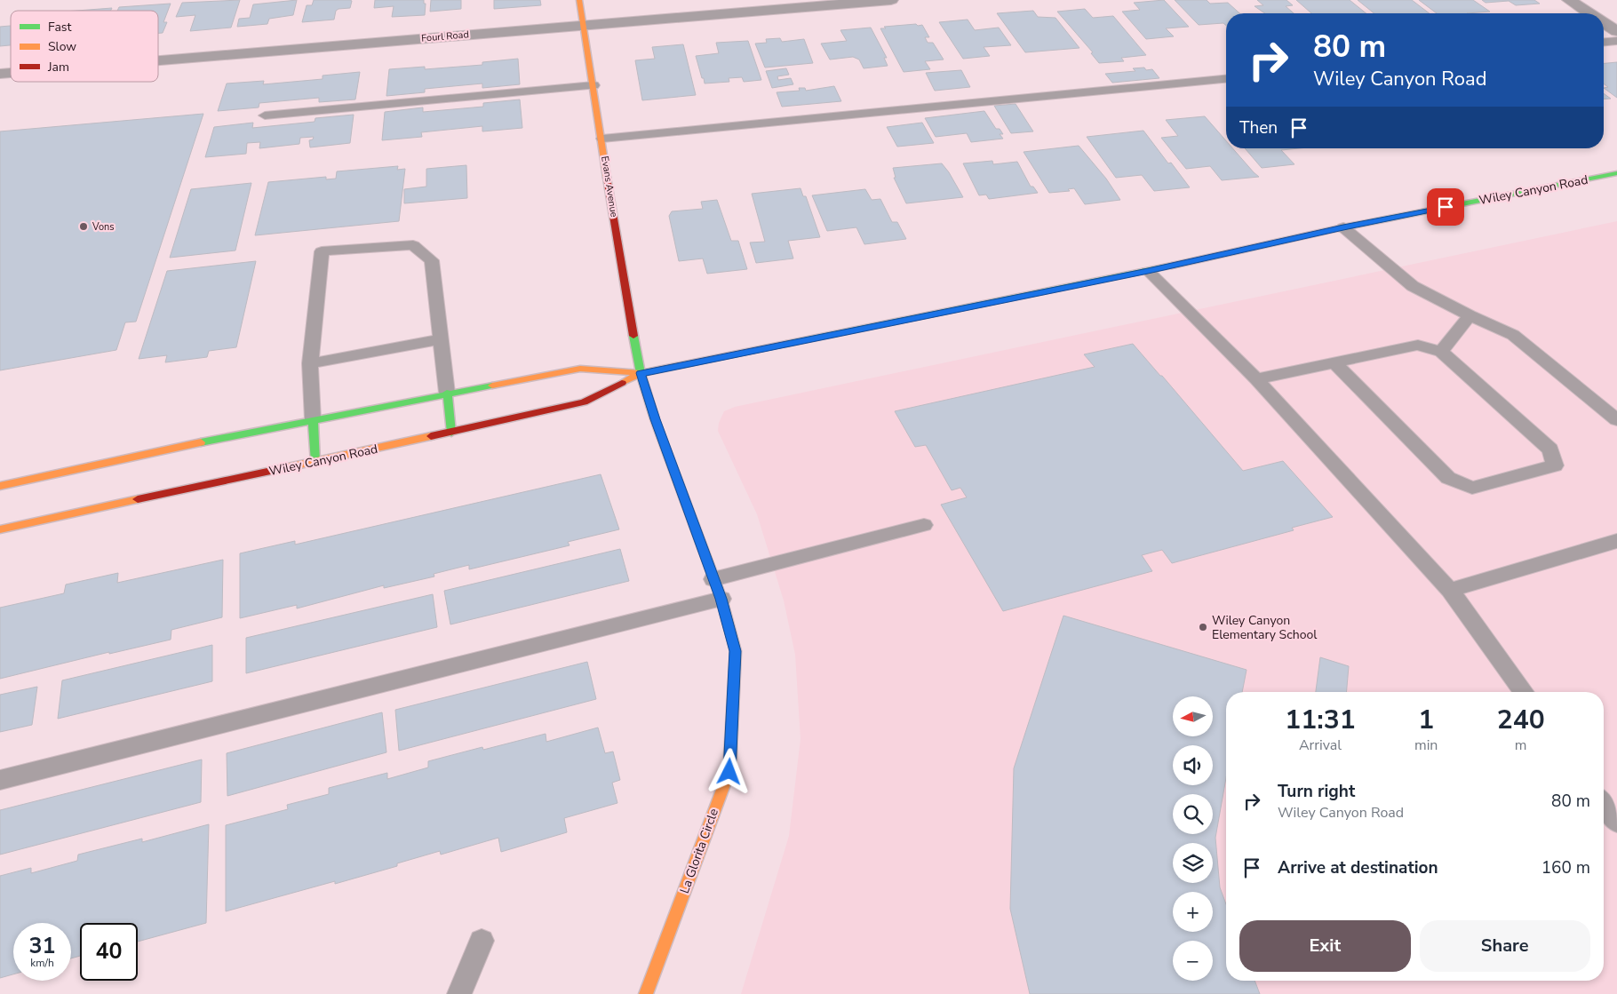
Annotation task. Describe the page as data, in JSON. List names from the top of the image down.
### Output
{
  "streets": {
    "street": [
      "Fourl Road",
      "Evans Avenue",
      "Wiley Canyon Road",
      "La Glorita Circle"
    ]
  },
  "crossings": [
    ["Fourl Road", "Evans Avenue"],
    ["Evans Avenue", "Wiley Canyon Road"],
    ["Evans Avenue", "La Glorita Circle"],
    ["Wiley Canyon Road", "La Glorita Circle"]
  ],
  "places": ["Vons", "Wiley Canyon Elementary School"],
  "legend": ["Fast", "Slow", "Jam"],
  "north": "left",
  "page": {
    "turn": ["80 m", "Wiley Canyon Road"],
    "then": "Then",
    "eta": [
      "11:31",
      "Arrival",
      "1",
      "min",
      "240",
      "m"
    ],
    "map_buttons": ["+", "−"],
    "list": [
      {
        "name": "Turn right",
        "note": "Wiley Canyon Road",
        "value": "80 m"
      },
      {
        "name": "Arrive at destination",
        "value": "160 m"
      }
    ],
    "buttons": ["Exit", "Share"],
    "speed": "31 km/h",
    "limit": "40"
  }
}
